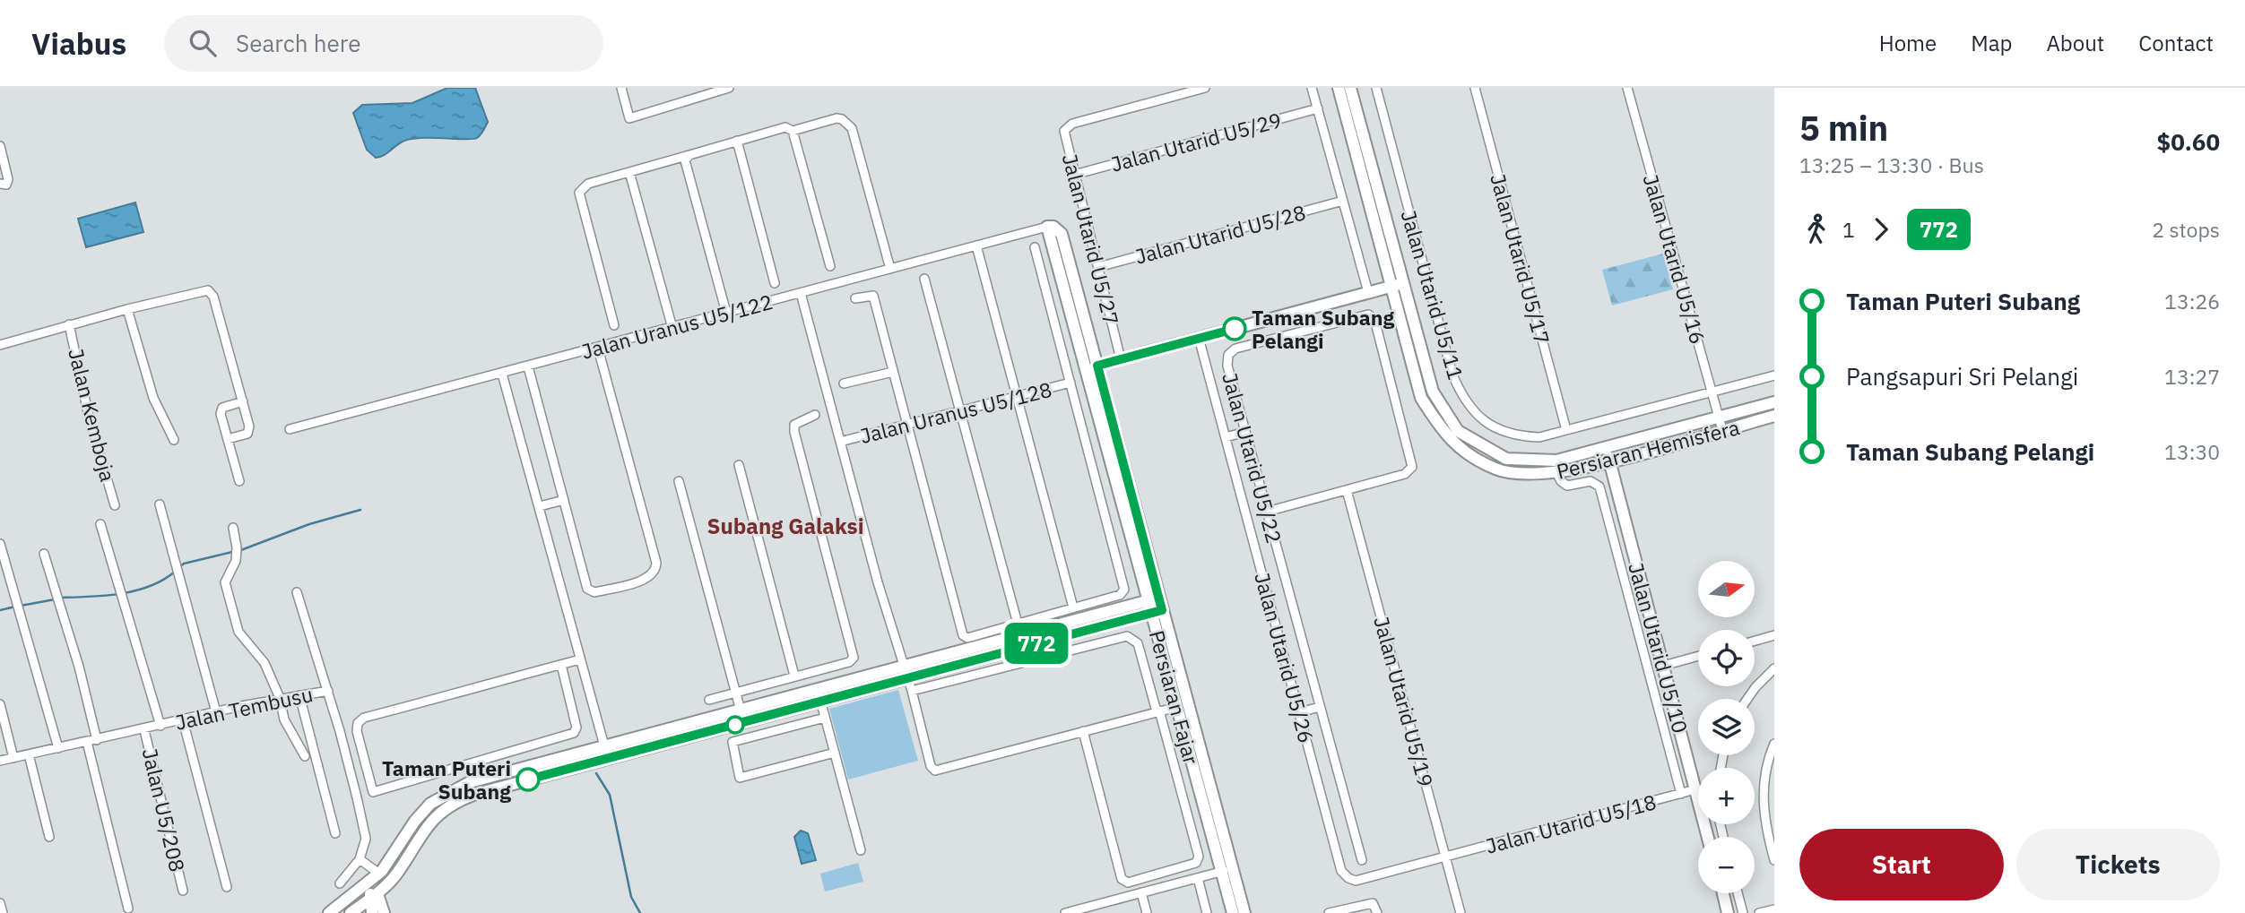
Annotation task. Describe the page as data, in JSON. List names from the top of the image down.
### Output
{
  "streets": {
    "street": [
      "Jalan Utarid U5/29",
      "Jalan Utarid U5/28",
      "Jalan Utarid U5/27",
      "Jalan Utarid U5/17",
      "Jalan Utarid U5/16",
      "Jalan Utarid U5/11",
      "Jalan Uranus U5/122",
      "Jalan Uranus U5/128",
      "Jalan Kemboja",
      "Persiaran Hemisfera",
      "Jalan Utarid U5/22",
      "Jalan Utarid U5/10",
      "Jalan Utarid U5/26",
      "Persiaran Fajar",
      "Jalan Utarid U5/19",
      "Jalan Tembusu",
      "Jalan U5/208",
      "Jalan Utarid U5/18"
    ]
  },
  "crossings": [
    ["Jalan Utarid U5/29", "Jalan Utarid U5/27"],
    ["Jalan Utarid U5/28", "Jalan Utarid U5/27"],
    ["Jalan Utarid U5/17", "Jalan Utarid U5/11"],
    ["Jalan Utarid U5/16", "Jalan Utarid U5/11"],
    ["Jalan Utarid U5/16", "Persiaran Hemisfera"],
    ["Jalan Uranus U5/122", "Persiaran Fajar"],
    ["Persiaran Hemisfera", "Jalan Utarid U5/10"],
    ["Jalan Utarid U5/22", "Jalan Utarid U5/19"],
    ["Jalan Utarid U5/10", "Jalan Utarid U5/18"],
    ["Jalan Utarid U5/26", "Jalan Utarid U5/19"],
    ["Jalan Utarid U5/26", "Jalan Utarid U5/18"],
    ["Jalan Utarid U5/19", "Jalan Utarid U5/18"],
    ["Jalan Tembusu", "Jalan U5/208"]
  ],
  "districts": ["Subang Galaksi"],
  "places": ["Taman Subang Pelangi", "Taman Puteri Subang"],
  "lines": ["bus line 772"],
  "north": "right",
  "page": {
    "header": "Viabus",
    "search": "Search here",
    "nav": [
      "Home",
      "Map",
      "About",
      "Contact"
    ],
    "on_map": "772",
    "heading": ["5 min", "13:25 – 13:30 · Bus", "$0.60"],
    "legs": ["1", "772", "2 stops"],
    "list": [
      {
        "name": "Taman Puteri Subang",
        "value": "13:26"
      },
      {
        "name": "Pangsapuri Sri Pelangi",
        "value": "13:27"
      },
      {
        "name": "Taman Subang Pelangi",
        "value": "13:30"
      }
    ],
    "map_buttons": ["+", "−"],
    "buttons": ["Start", "Tickets"]
  }
}
